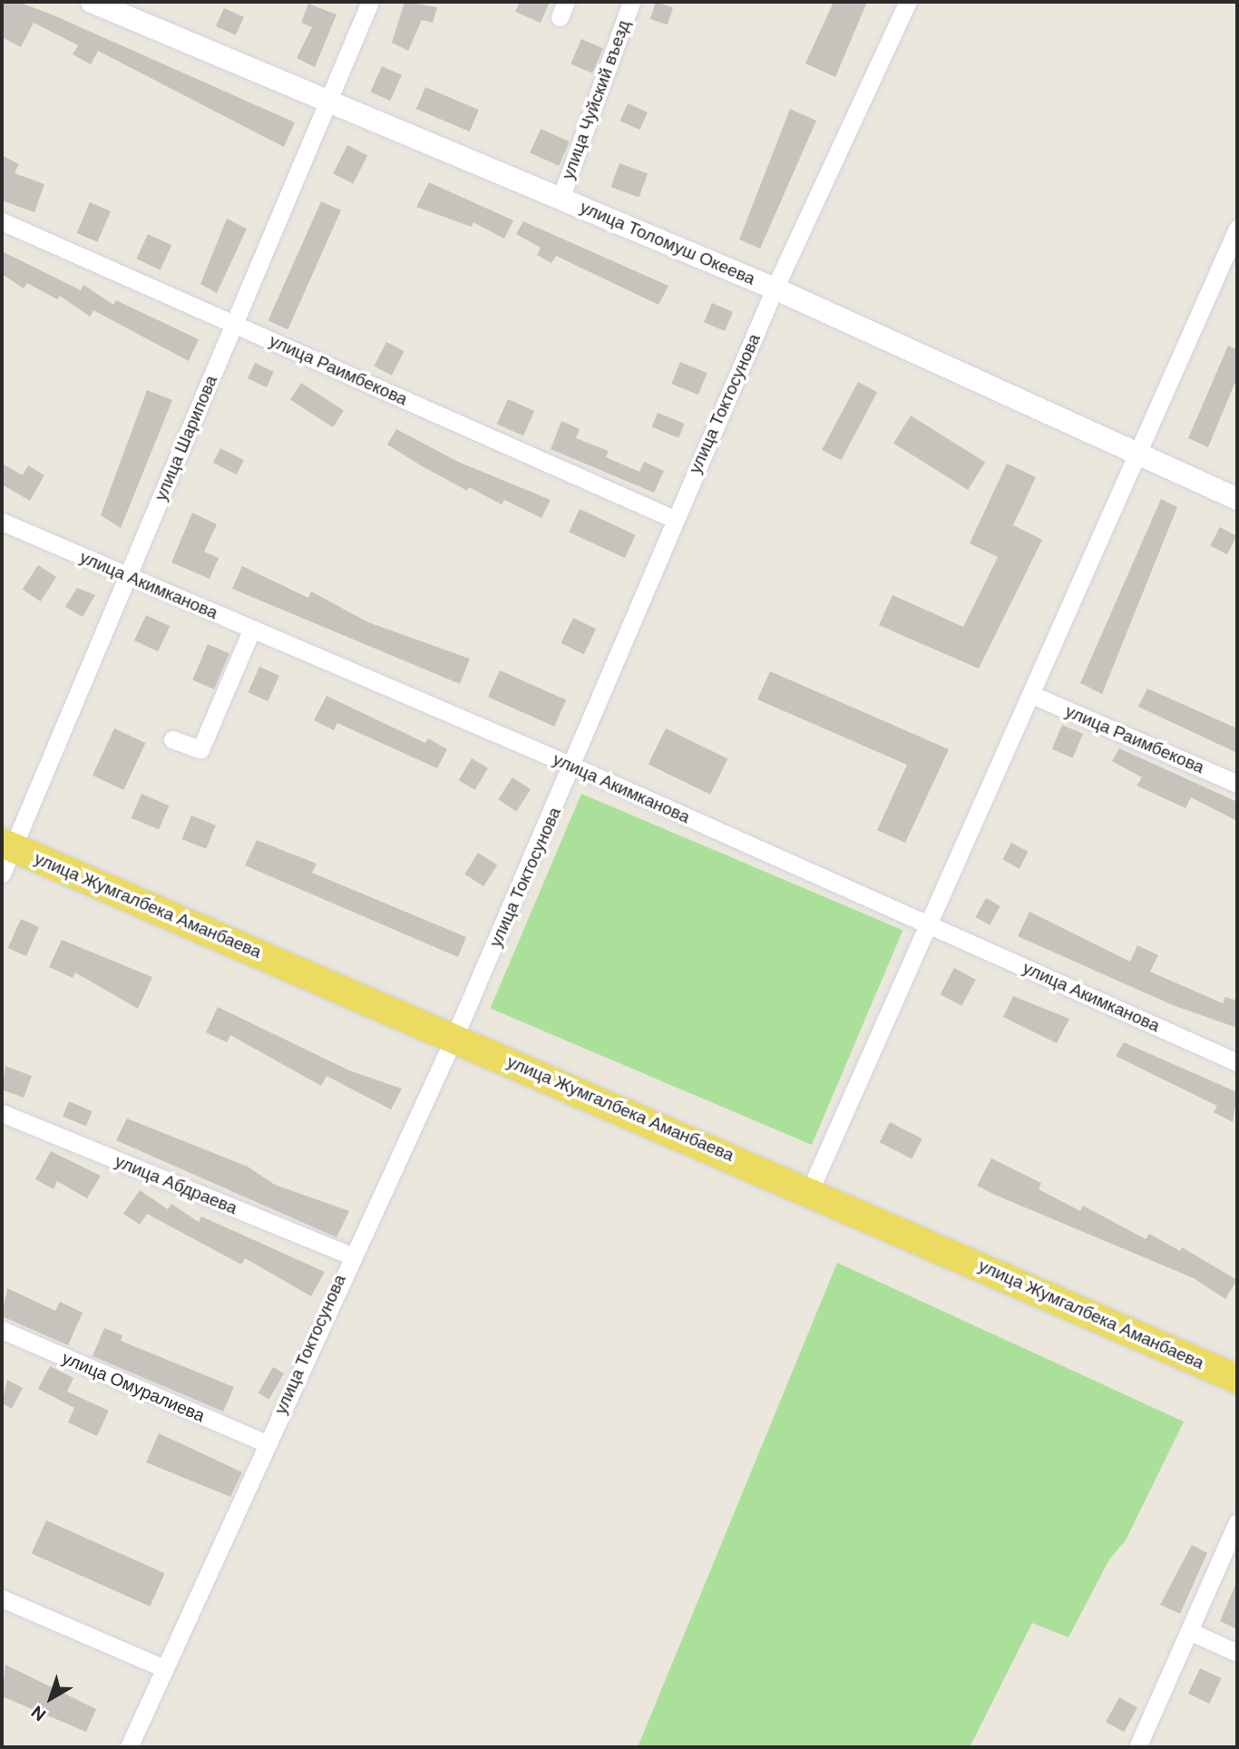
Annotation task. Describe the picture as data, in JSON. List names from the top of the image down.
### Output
{
  "streets": {
    "main road": ["улица Жумгалбека Аманбаева"],
    "street": [
      "улица Чуйский въезд",
      "улица Толомуш Океева",
      "улица Раимбекова",
      "улица Токтосунова",
      "улица Шарипова",
      "улица Акимканова",
      "улица Абдраева",
      "улица Омуралиева"
    ]
  },
  "crossings": [
    ["улица Чуйский въезд", "улица Толомуш Океева"],
    ["улица Толомуш Океева", "улица Токтосунова"],
    ["улица Толомуш Океева", "улица Шарипова"],
    ["улица Раимбекова", "улица Токтосунова"],
    ["улица Раимбекова", "улица Шарипова"],
    ["улица Токтосунова", "улица Акимканова"],
    ["улица Токтосунова", "улица Жумгалбека Аманбаева"],
    ["улица Токтосунова", "улица Абдраева"],
    ["улица Токтосунова", "улица Омуралиева"],
    ["улица Шарипова", "улица Акимканова"],
    ["улица Шарипова", "улица Жумгалбека Аманбаева"]
  ],
  "north": "bottom left"
}
